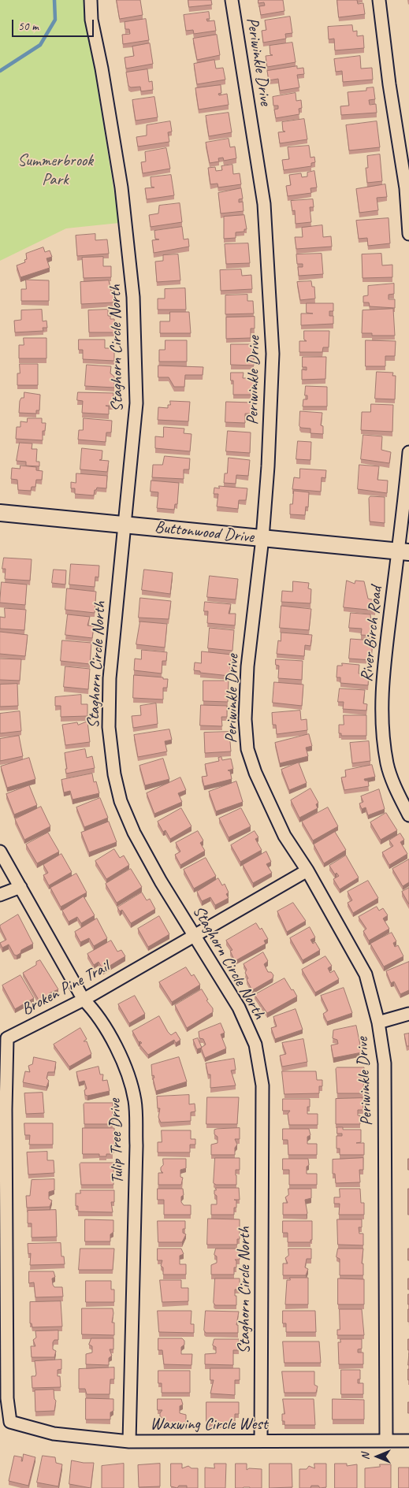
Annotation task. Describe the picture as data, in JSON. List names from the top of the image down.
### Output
{
  "streets": {
    "street": [
      "Periwinkle Drive",
      "Staghorn Circle North",
      "Buttonwood Drive",
      "River Birch Road",
      "Broken Pine Trail",
      "Tulip Tree Drive",
      "Waxwing Circle West"
    ]
  },
  "crossings": [
    ["Periwinkle Drive", "Buttonwood Drive"],
    ["Periwinkle Drive", "Broken Pine Trail"],
    ["Periwinkle Drive", "Waxwing Circle West"],
    ["Staghorn Circle North", "Buttonwood Drive"],
    ["Staghorn Circle North", "Broken Pine Trail"],
    ["Staghorn Circle North", "Waxwing Circle West"],
    ["Buttonwood Drive", "River Birch Road"],
    ["Broken Pine Trail", "Tulip Tree Drive"],
    ["Broken Pine Trail", "Waxwing Circle West"],
    ["Tulip Tree Drive", "Waxwing Circle West"]
  ],
  "parks": ["Summerbrook Park"],
  "scale_bar": "50 m",
  "north": "left"
}
